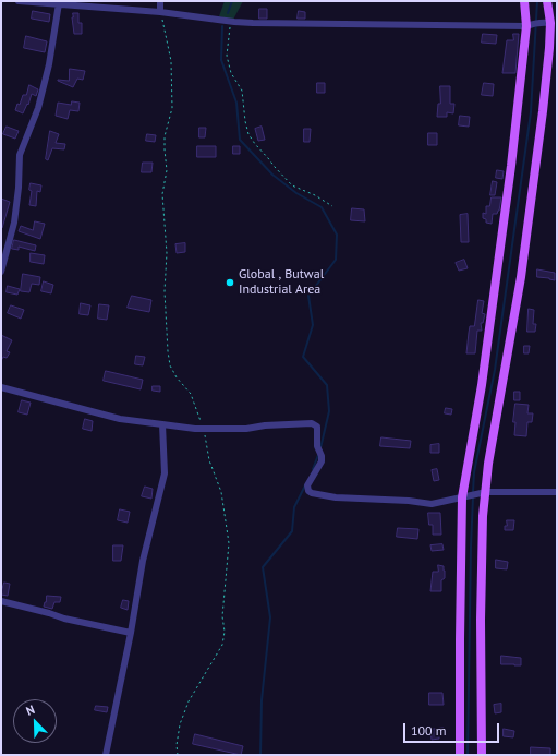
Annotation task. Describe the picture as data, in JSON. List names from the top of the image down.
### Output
{
  "places": ["Global , Butwal Industrial Area"],
  "scale_bar": "100 m",
  "north": "top left"
}
